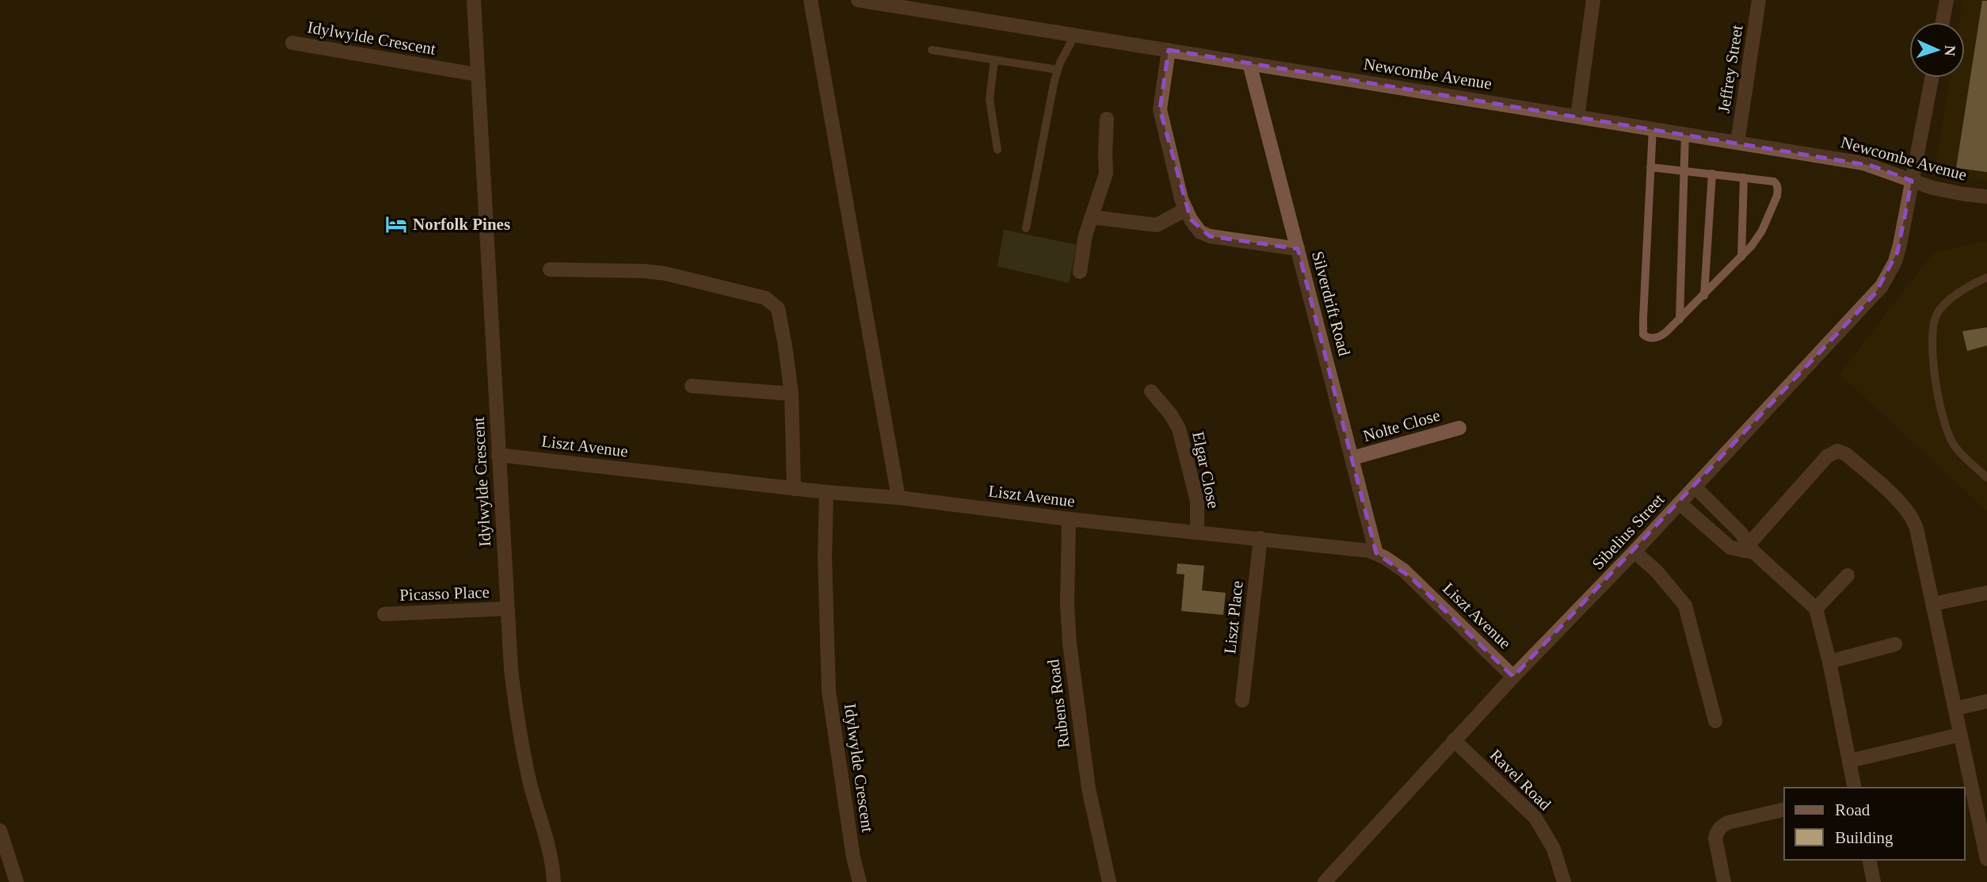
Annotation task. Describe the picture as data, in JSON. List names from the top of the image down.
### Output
{
  "streets": {
    "street": [
      "Idylwylde Crescent",
      "Jeffrey Street",
      "Newcombe Avenue",
      "Silverdrift Road",
      "Nolte Close",
      "Liszt Avenue",
      "Elgar Close",
      "Sibelius Street",
      "Picasso Place",
      "Liszt Place",
      "Rubens Road",
      "Ravel Road"
    ]
  },
  "crossings": [
    ["Idylwylde Crescent", "Liszt Avenue"],
    ["Idylwylde Crescent", "Picasso Place"],
    ["Jeffrey Street", "Newcombe Avenue"],
    ["Newcombe Avenue", "Silverdrift Road"],
    ["Newcombe Avenue", "Sibelius Street"],
    ["Silverdrift Road", "Nolte Close"],
    ["Silverdrift Road", "Liszt Avenue"],
    ["Liszt Avenue", "Elgar Close"],
    ["Liszt Avenue", "Sibelius Street"],
    ["Liszt Avenue", "Liszt Place"],
    ["Liszt Avenue", "Rubens Road"],
    ["Sibelius Street", "Ravel Road"]
  ],
  "places": {
    "hotel": ["Norfolk Pines"]
  },
  "legend": ["Road", "Building"],
  "north": "right"
}
